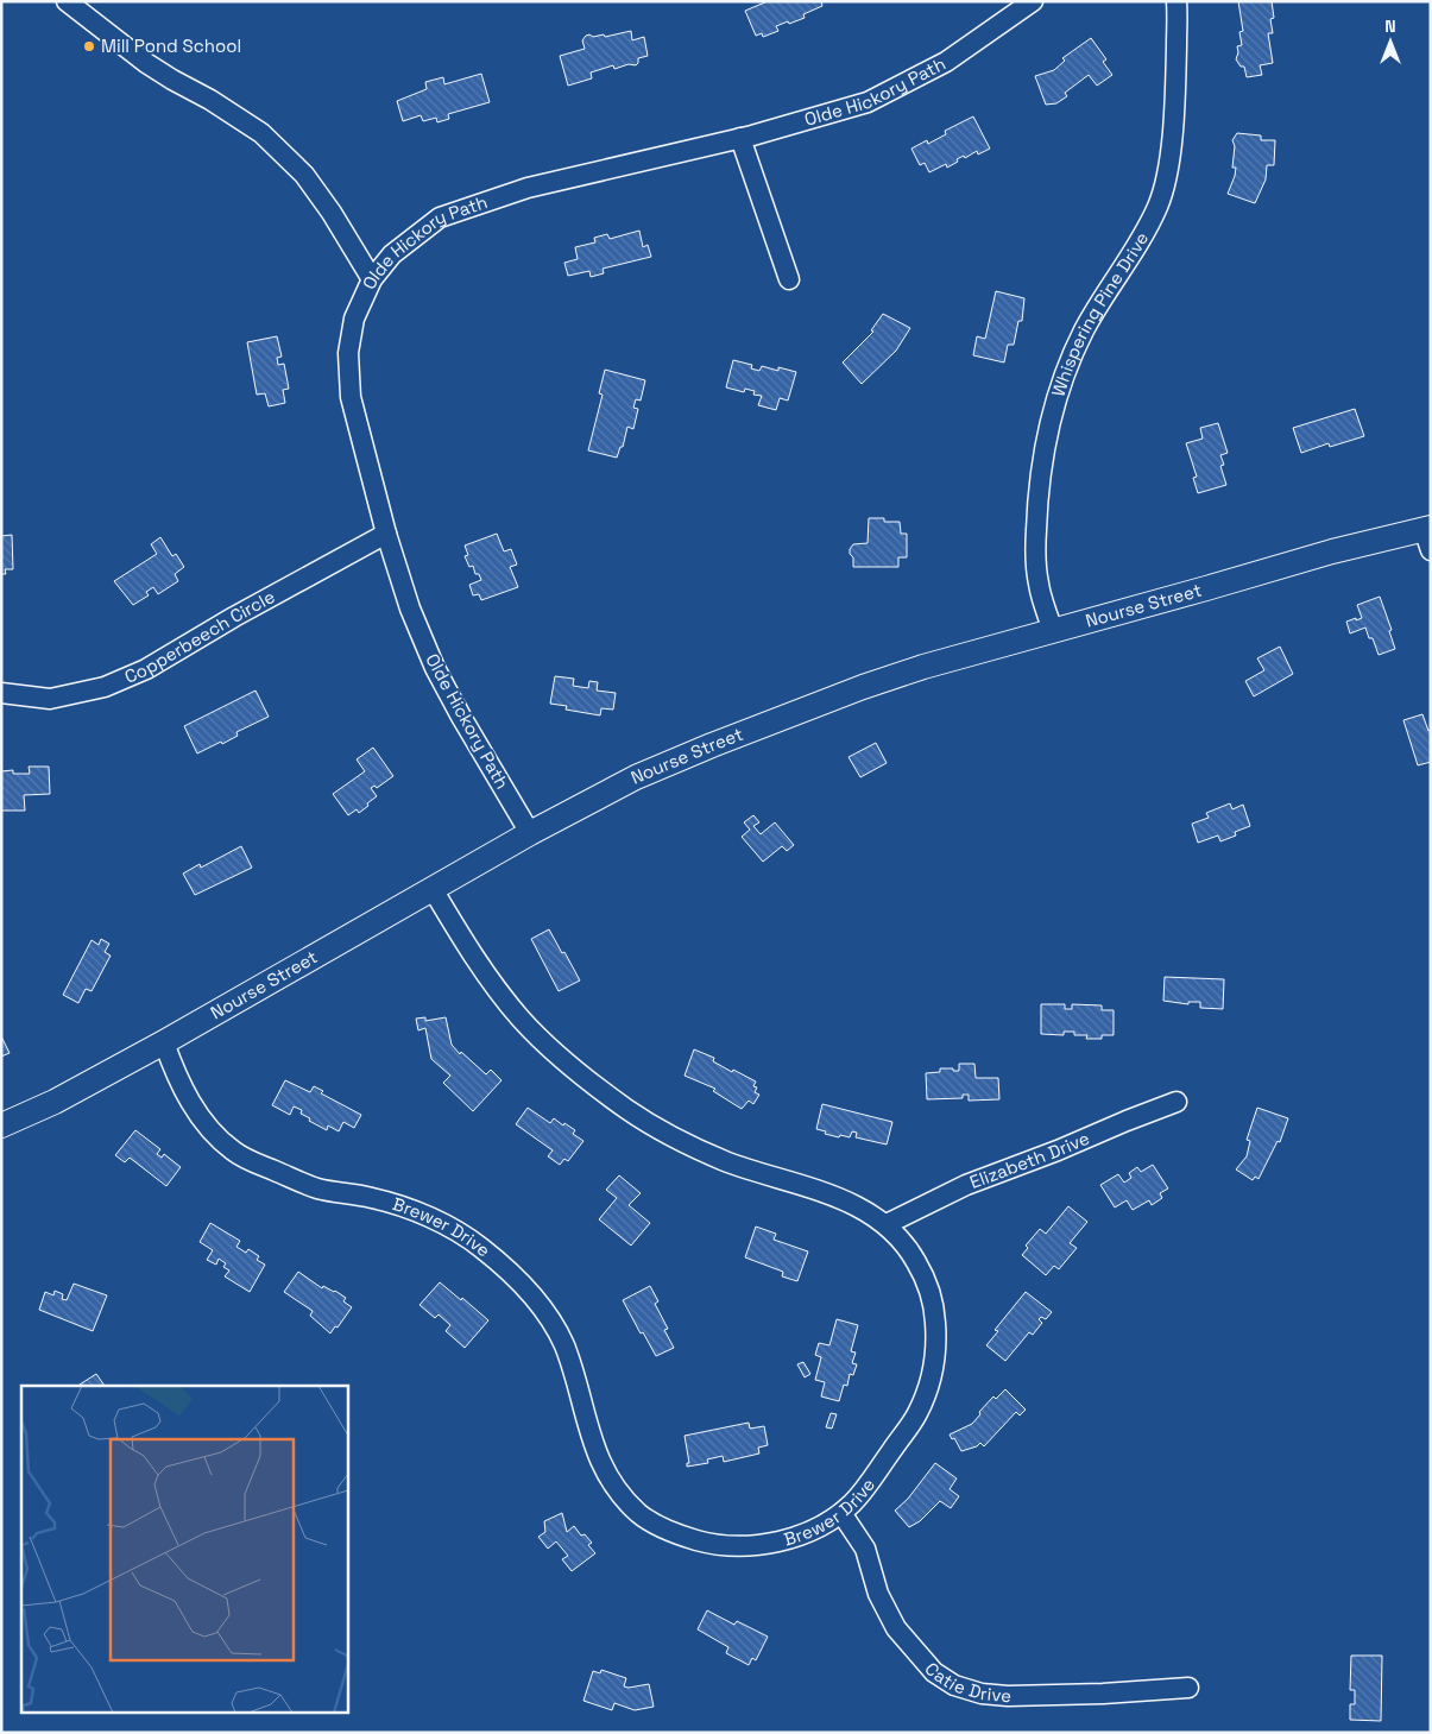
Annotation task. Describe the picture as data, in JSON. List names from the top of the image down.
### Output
{
  "streets": {
    "main road": ["Nourse Street"],
    "street": [
      "Olde Hickory Path",
      "Whispering Pine Drive",
      "Copperbeech Circle",
      "Elizabeth Drive",
      "Brewer Drive",
      "Catie Drive"
    ]
  },
  "crossings": [
    ["Olde Hickory Path", "Nourse Street"],
    ["Olde Hickory Path", "Copperbeech Circle"],
    ["Whispering Pine Drive", "Nourse Street"],
    ["Nourse Street", "Brewer Drive"],
    ["Elizabeth Drive", "Brewer Drive"],
    ["Brewer Drive", "Catie Drive"]
  ],
  "places": ["Mill Pond School"],
  "north": "top"
}
